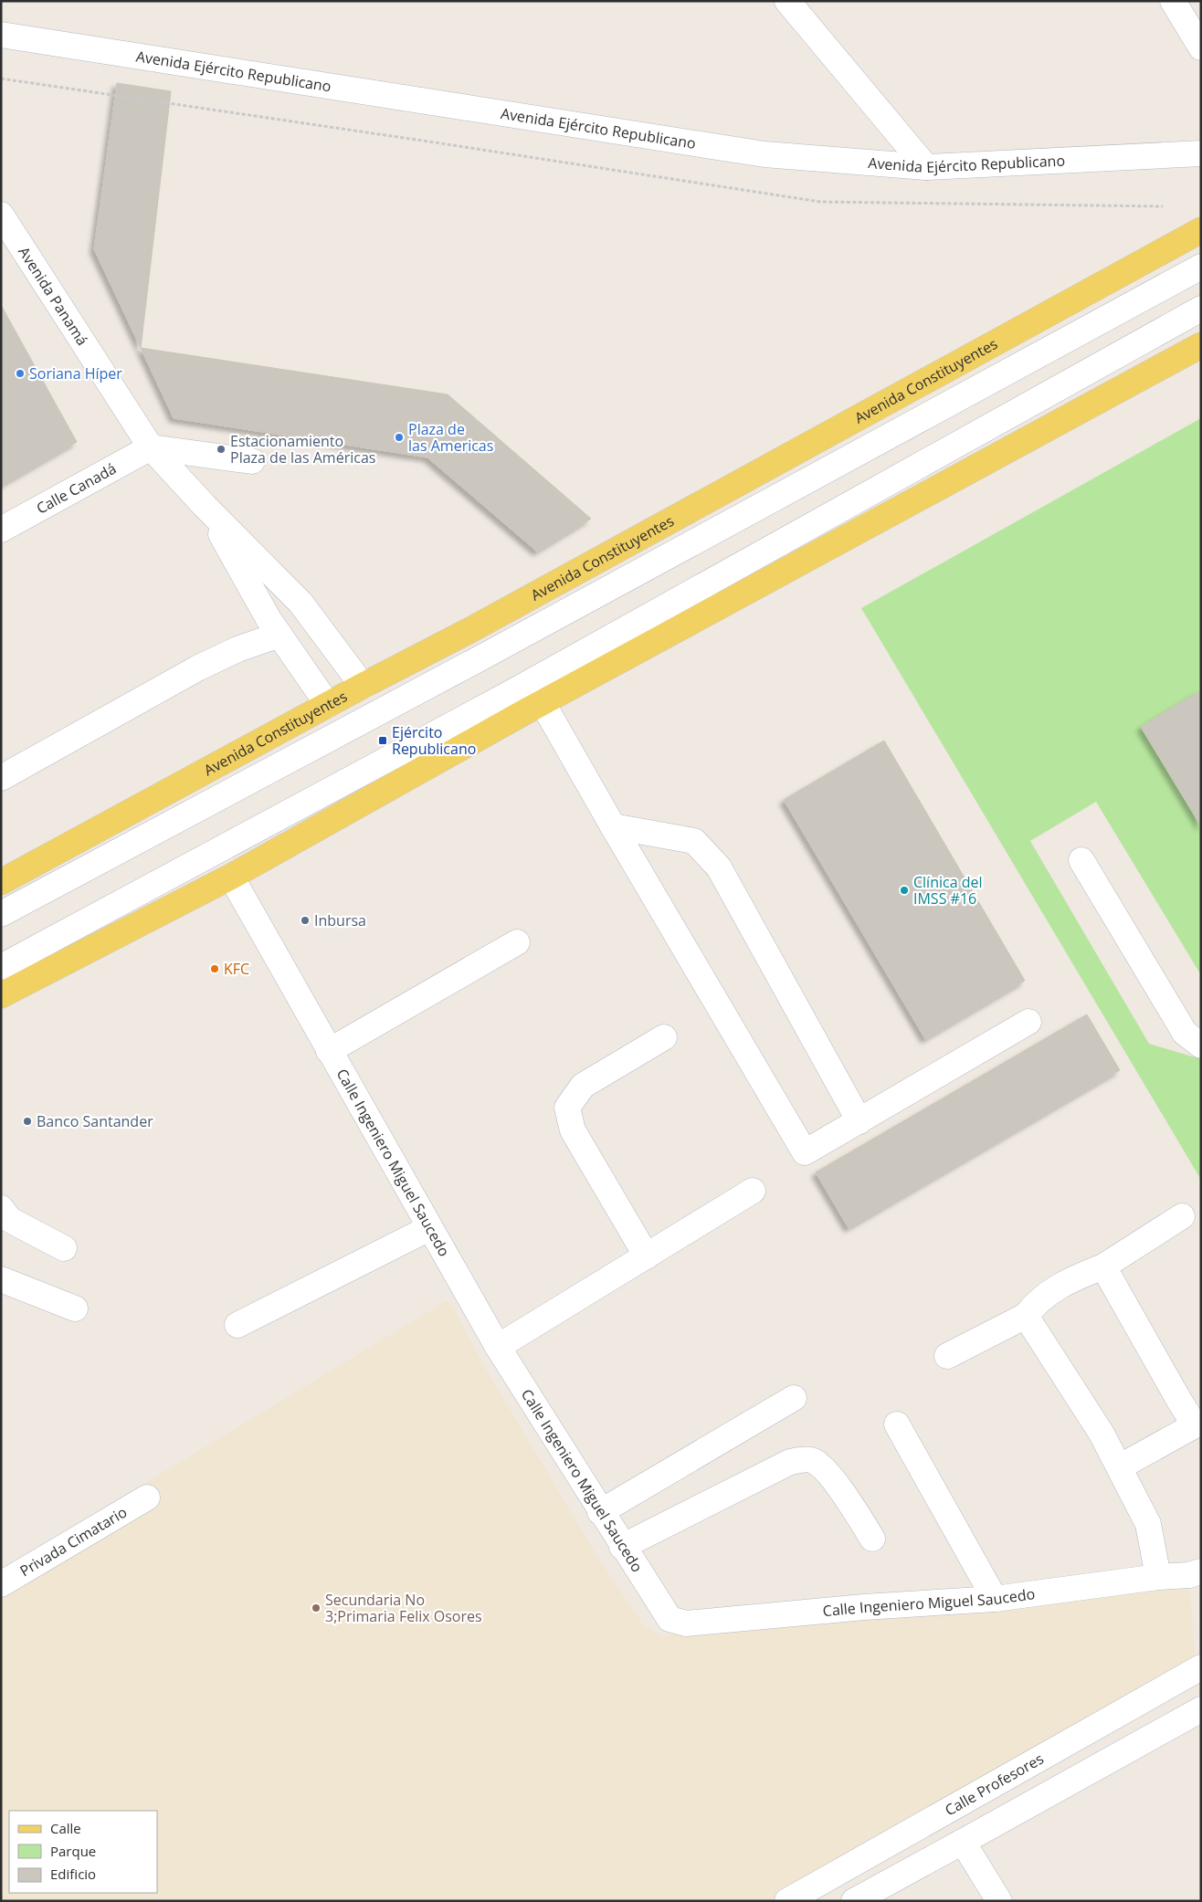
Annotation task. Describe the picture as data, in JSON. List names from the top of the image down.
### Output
{
  "streets": {
    "main road": ["Avenida Constituyentes"],
    "street": [
      "Avenida Ejército Republicano",
      "Avenida Panamá",
      "Calle Canadá",
      "Calle Ingeniero Miguel Saucedo",
      "Privada Cimatario",
      "Calle Profesores"
    ]
  },
  "crossings": [
    ["Avenida Panamá", "Calle Canadá"]
  ],
  "places": {
    "other": [
      "Soriana Híper",
      "Plaza de las Americas",
      "Estacionamiento Plaza de las Américas",
      "Clínica del IMSS #16",
      "Inbursa",
      "KFC",
      "Banco Santander",
      "Secundaria No 3;Primaria Felix Osores"
    ],
    "transit": ["Ejército Republicano"]
  },
  "legend": ["Calle", "Parque", "Edificio"]
}
